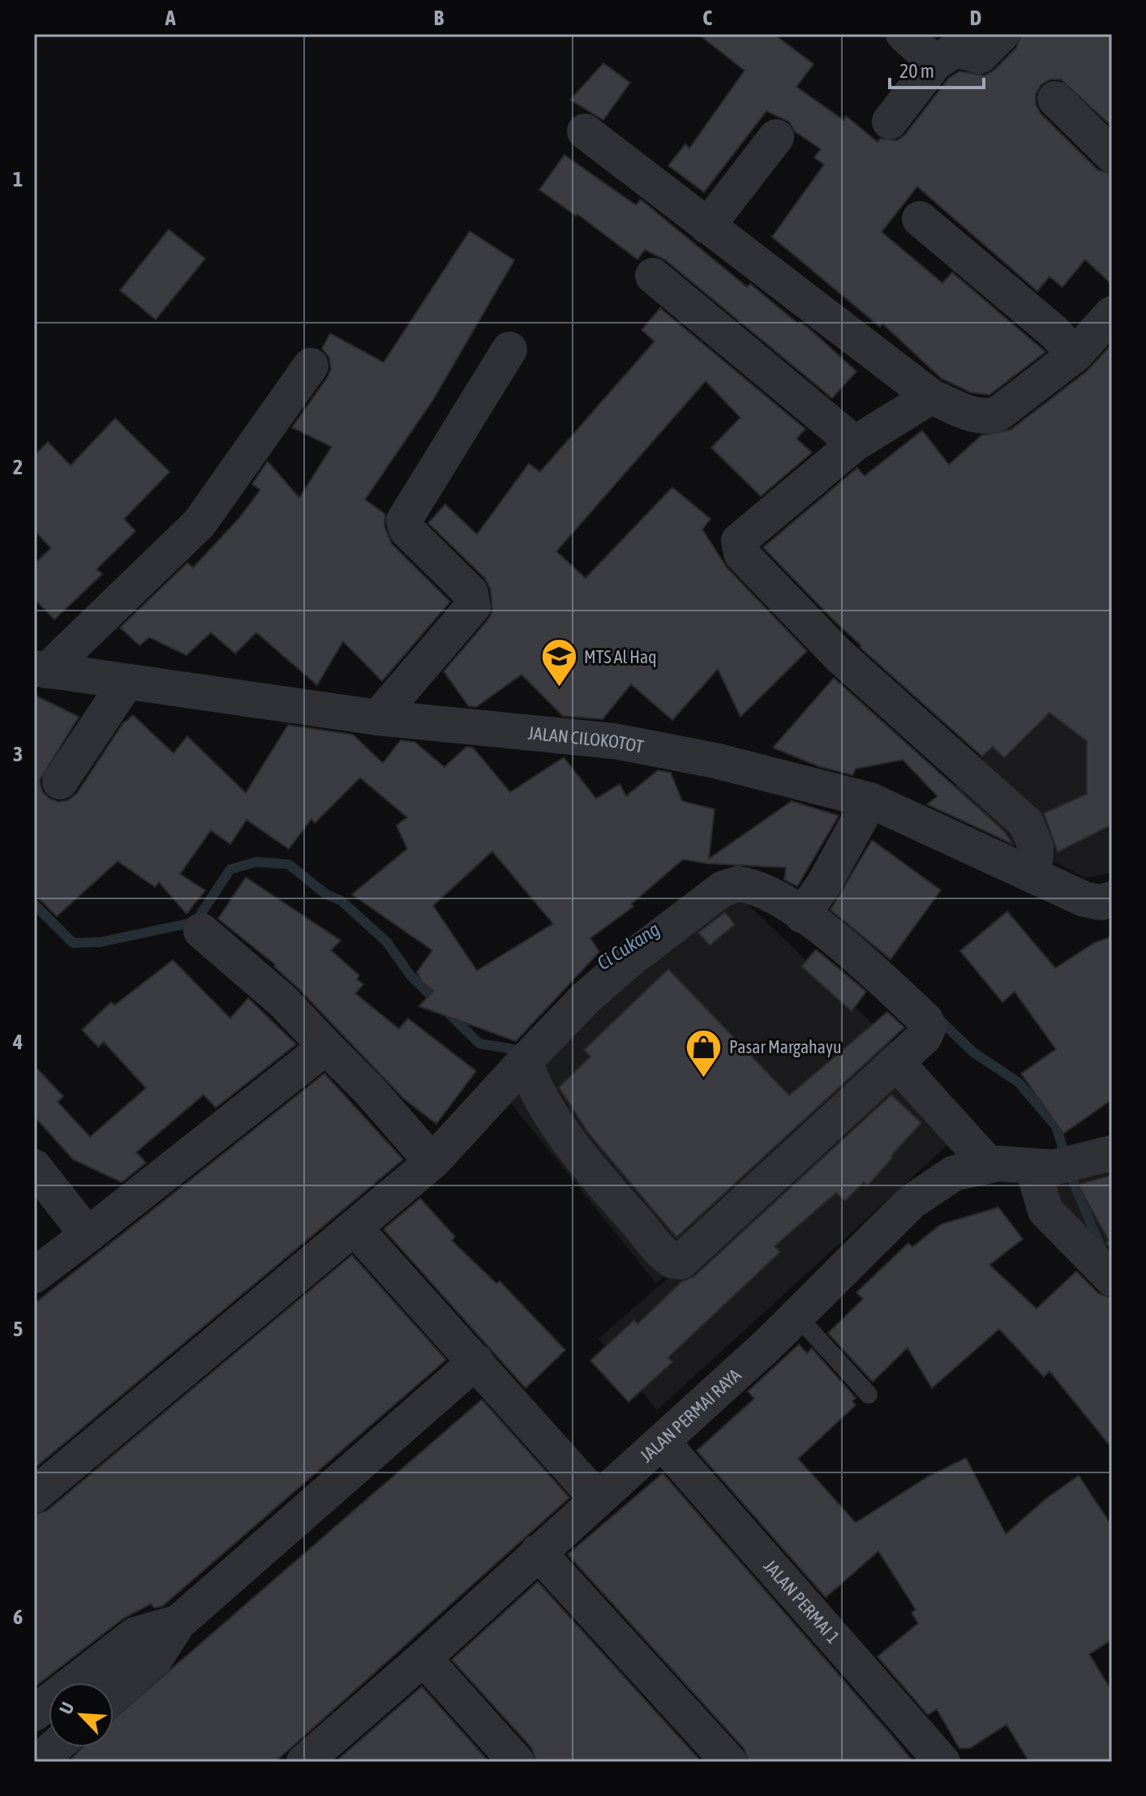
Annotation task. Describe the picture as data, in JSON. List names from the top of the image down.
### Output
{
  "streets": {
    "street": ["JALAN CILOKOTOT", "JALAN PERMAI RAYA", "JALAN PERMAI 1"]
  },
  "crossings": [
    ["JALAN PERMAI RAYA", "JALAN PERMAI 1"]
  ],
  "water": ["Ci Cukang"],
  "places": {
    "school or university": ["MTS Al Haq"],
    "shop": ["Pasar Margahayu"]
  },
  "scale_bar": "20 m",
  "north": "top left",
  "grid": {
    "columns": [
      "A",
      "B",
      "C",
      "D"
    ],
    "rows": [
      "1",
      "2",
      "3",
      "4",
      "5",
      "6"
    ]
  }
}
